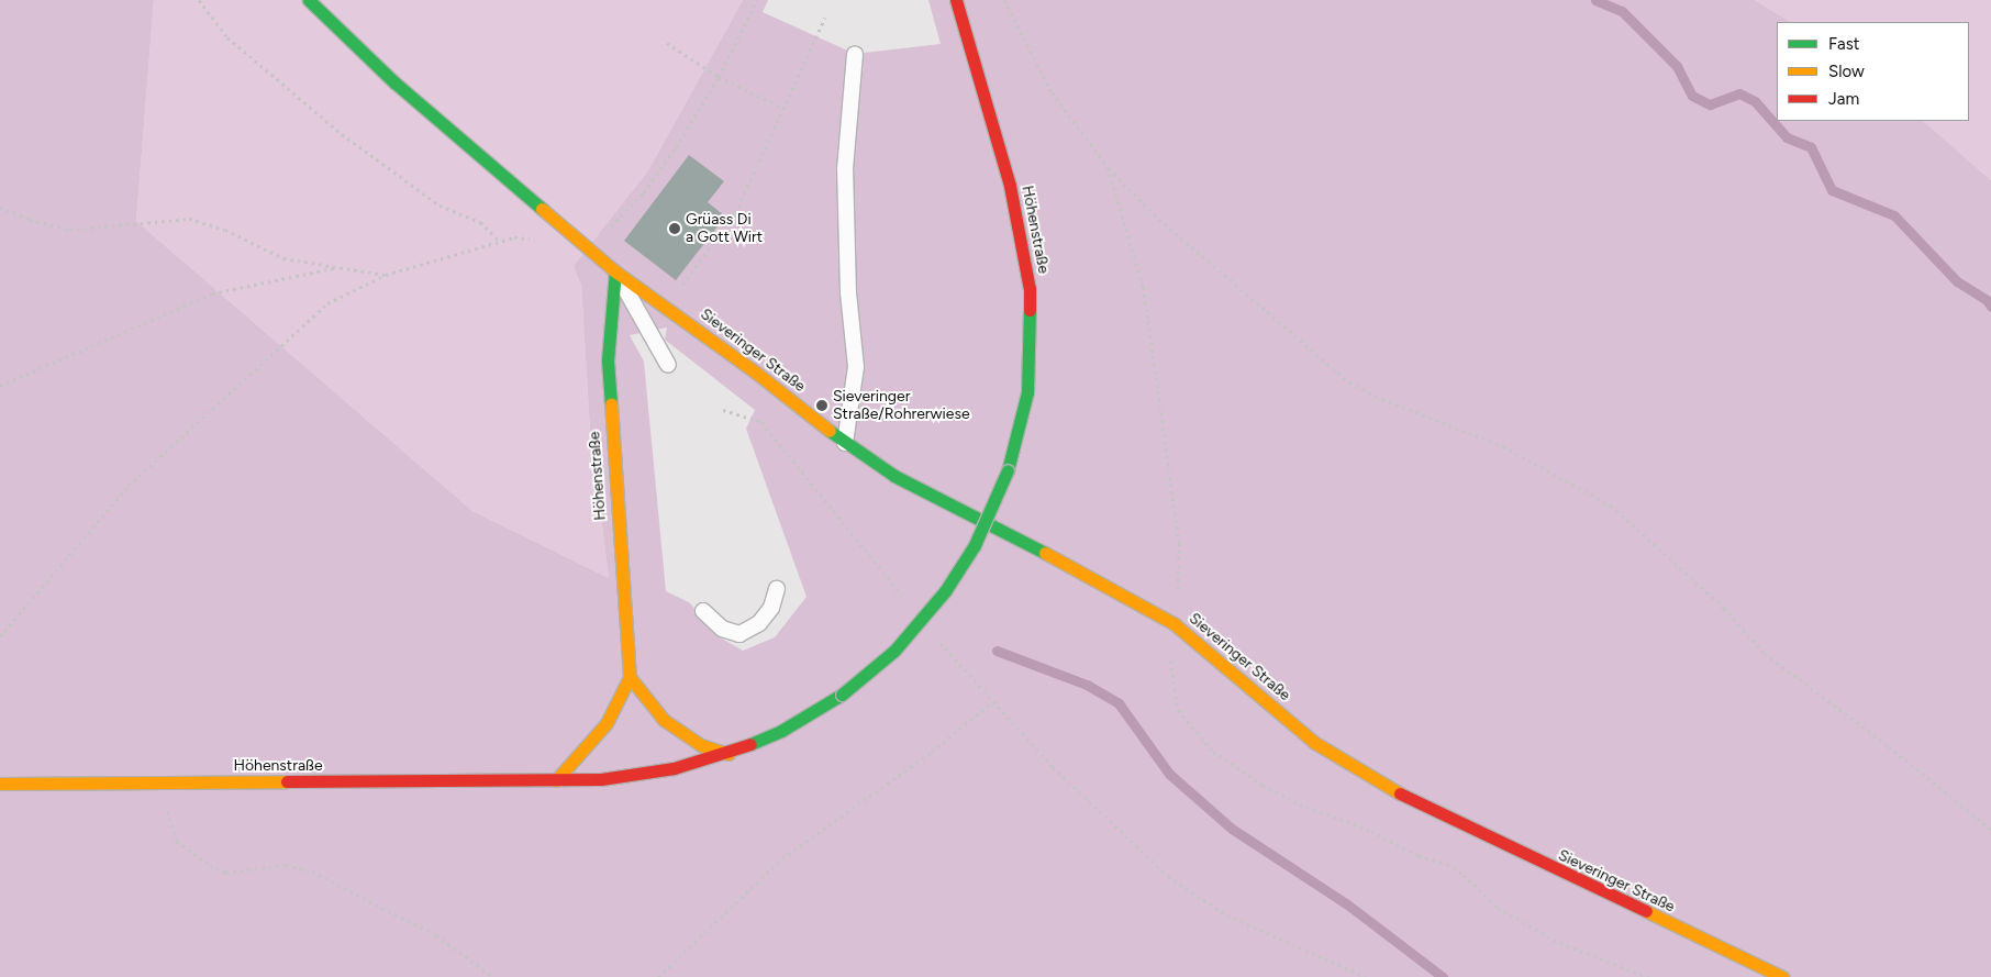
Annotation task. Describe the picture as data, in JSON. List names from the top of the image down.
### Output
{
  "streets": {
    "street": ["Höhenstraße", "Sieveringer Straße"]
  },
  "crossings": [
    ["Höhenstraße", "Sieveringer Straße"]
  ],
  "places": ["Grüass Di a Gott Wirt", "Sieveringer Straße/Rohrerwiese"],
  "legend": ["Fast", "Slow", "Jam"]
}
